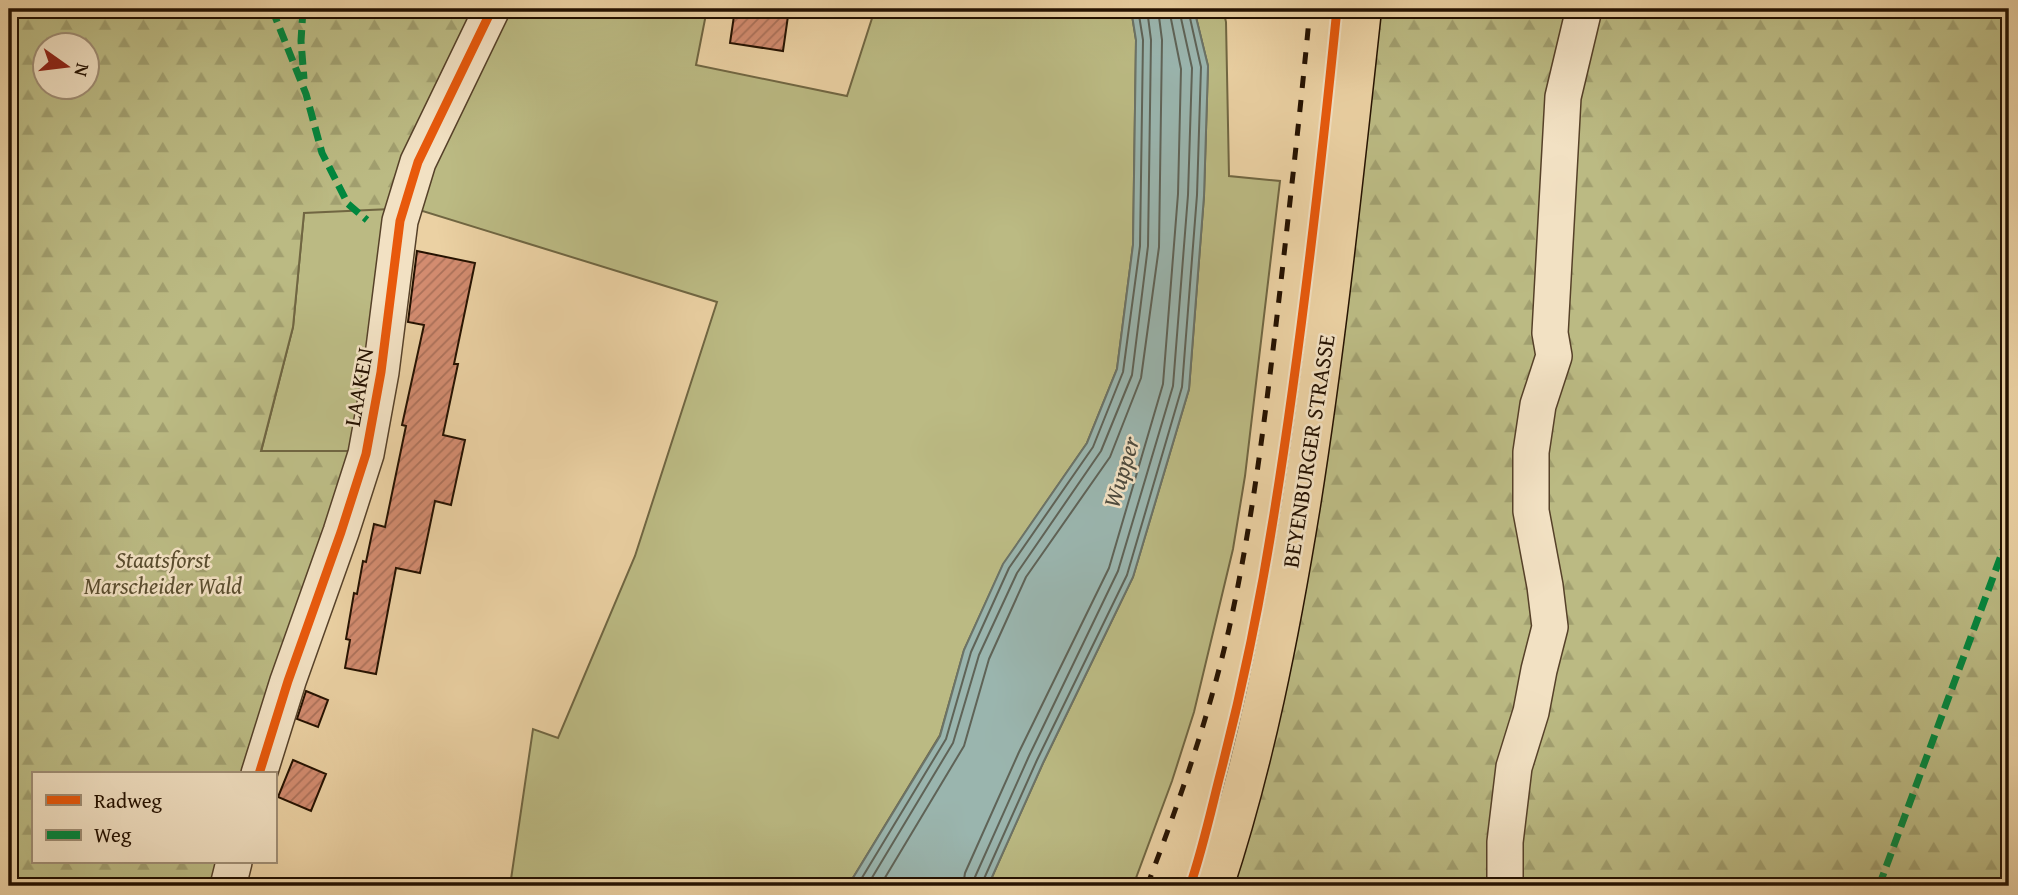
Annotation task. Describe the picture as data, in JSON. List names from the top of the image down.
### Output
{
  "streets": {
    "main road": ["BEYENBURGER STRASSE"],
    "street": ["LAAKEN"]
  },
  "water": ["Wupper"],
  "parks": ["Staatsforst Marscheider Wald"],
  "legend": ["Radweg", "Weg"],
  "north": "right"
}
